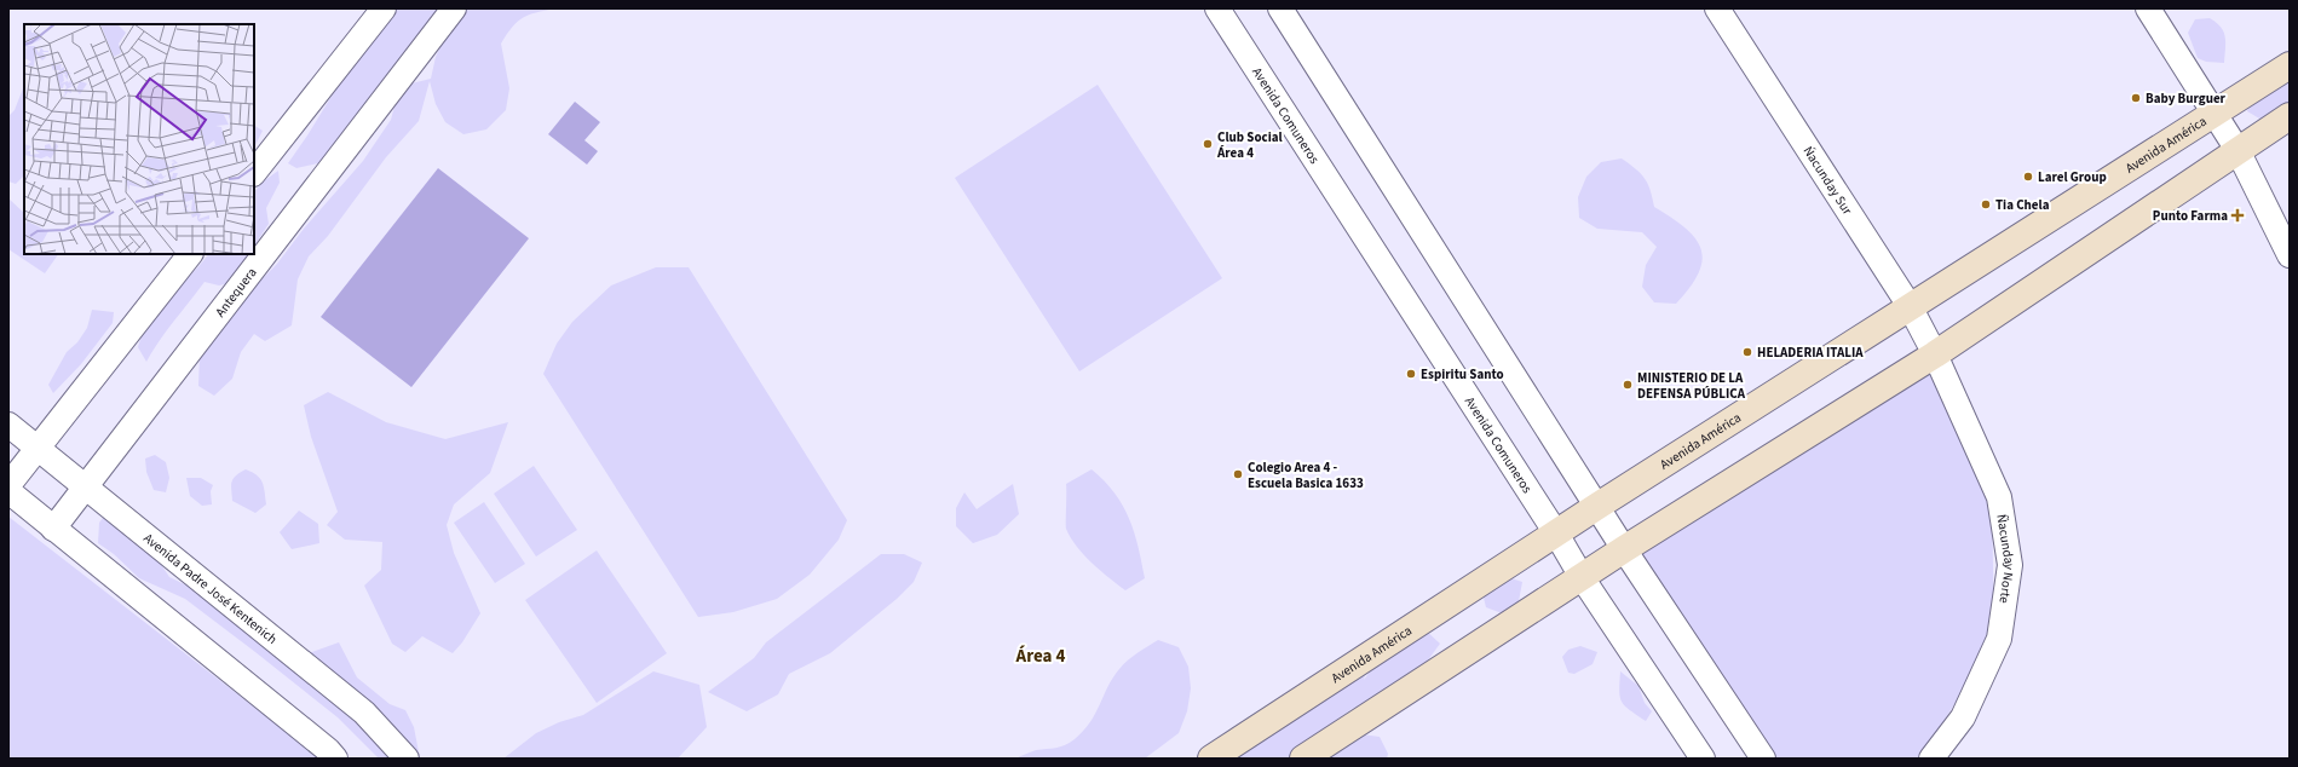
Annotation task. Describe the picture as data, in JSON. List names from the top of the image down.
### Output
{
  "streets": {
    "main road": ["Avenida América"],
    "street": [
      "Avenida Comuneros",
      "Ńacunday Sur",
      "Antequera",
      "Ñacunday Norte",
      "Avenida Padre José Kentenich"
    ]
  },
  "crossings": [
    ["Avenida Comuneros", "Avenida América"],
    ["Avenida América", "Ńacunday Sur"],
    ["Ńacunday Sur", "Ñacunday Norte"],
    ["Antequera", "Avenida Padre José Kentenich"]
  ],
  "districts": ["Área 4"],
  "places": {
    "other": [
      "Baby Burguer",
      "Club Social Área 4",
      "Larel Group",
      "Tia Chela",
      "HELADERIA ITALIA",
      "Espiritu Santo",
      "MINISTERIO DE LA DEFENSA PÚBLICA",
      "Colegio Area 4 - Escuela Basica 1633"
    ],
    "health": ["Punto Farma"]
  }
}
